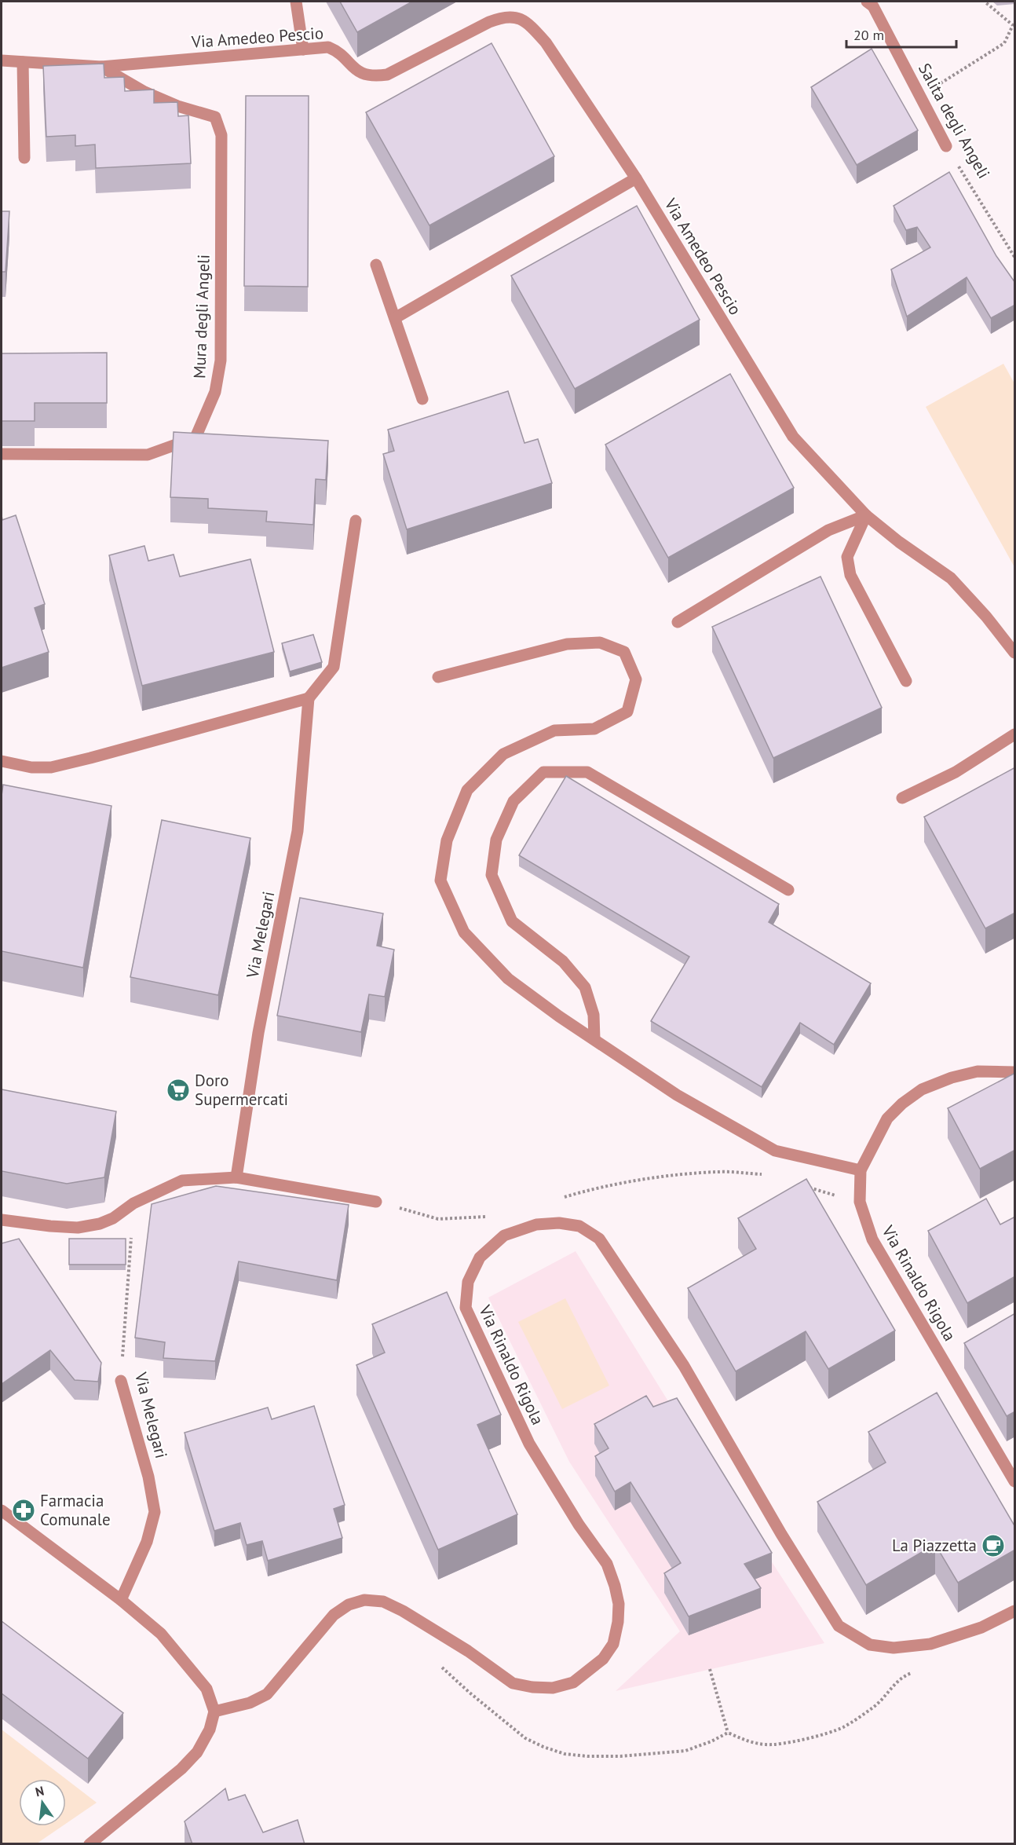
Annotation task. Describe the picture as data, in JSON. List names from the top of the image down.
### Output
{
  "streets": {
    "street": [
      "Via Amedeo Pescio",
      "Salita degli Angeli",
      "Mura degli Angeli",
      "Via Melegari",
      "Via Rinaldo Rigola"
    ]
  },
  "crossings": [
    ["Via Amedeo Pescio", "Mura degli Angeli"]
  ],
  "places": {
    "supermarket": ["Doro Supermercati"],
    "pharmacy": ["Farmacia Comunale"],
    "cafe": ["La Piazzetta"]
  },
  "scale_bar": "20 m",
  "north": "top"
}
